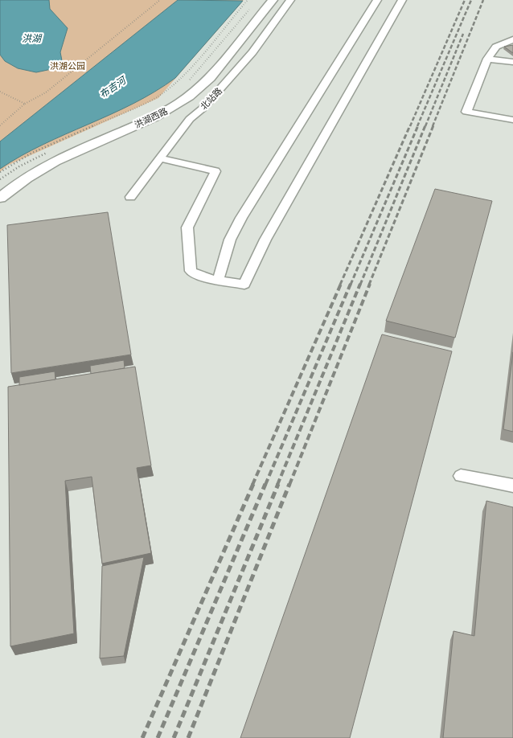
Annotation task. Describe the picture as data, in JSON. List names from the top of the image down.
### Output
{
  "streets": {
    "main road": ["洪湖西路"],
    "street": ["北站路"]
  },
  "water": ["洪湖", "布吉河"],
  "parks": ["洪湖公园"]
}
